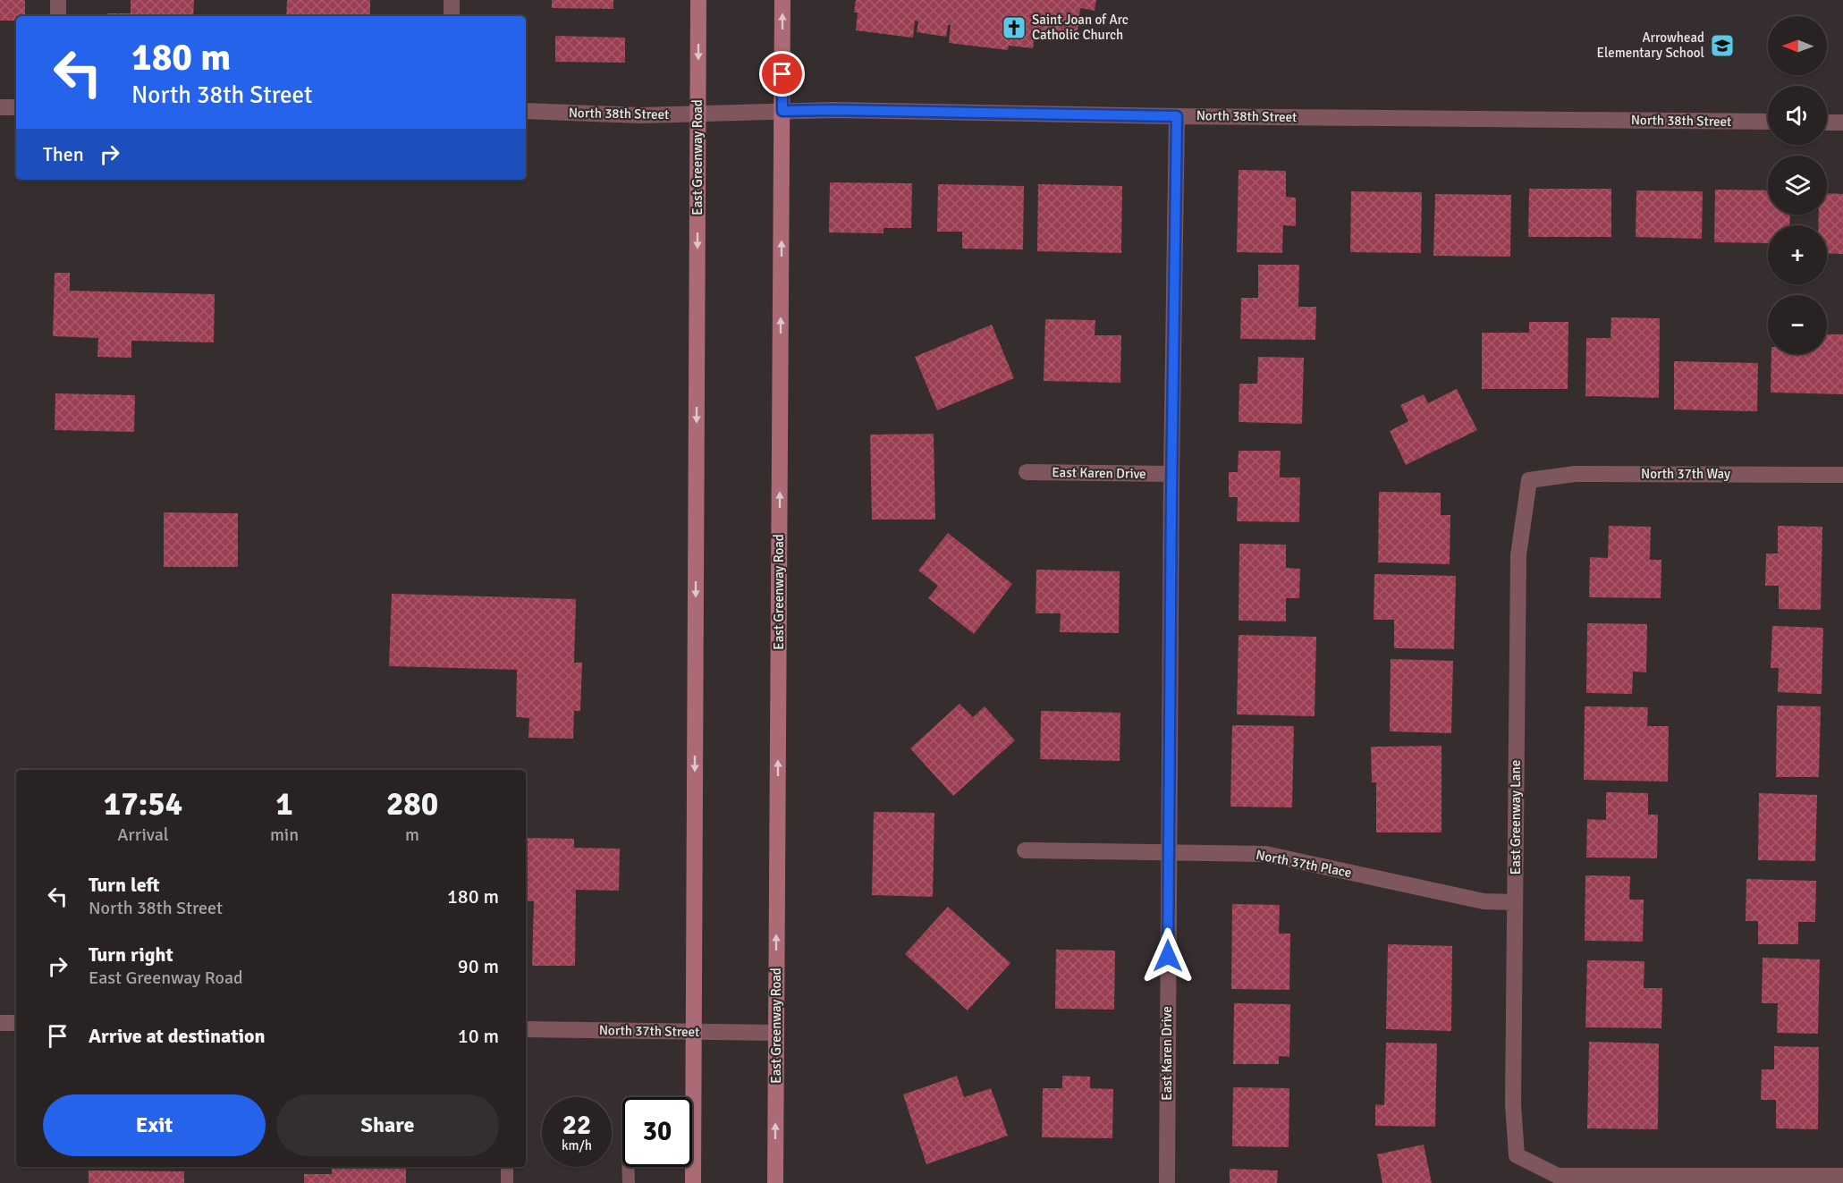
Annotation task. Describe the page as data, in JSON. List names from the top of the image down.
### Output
{
  "streets": {
    "main road": ["East Greenway Road"],
    "street": [
      "North 38th Street",
      "East Karen Drive",
      "North 37th Way",
      "East Greenway Lane",
      "North 37th Place",
      "North 37th Street"
    ]
  },
  "crossings": [
    ["North 38th Street", "East Greenway Road"],
    ["North 38th Street", "East Karen Drive"],
    ["East Greenway Road", "North 37th Street"],
    ["East Karen Drive", "North 37th Place"],
    ["North 37th Way", "East Greenway Lane"],
    ["East Greenway Lane", "North 37th Place"]
  ],
  "places": {
    "church": ["Saint Joan of Arc Catholic Church"],
    "school or university": ["Arrowhead Elementary School"]
  },
  "north": "left",
  "page": {
    "map_buttons": ["+", "−"],
    "turn": ["180 m", "North 38th Street"],
    "then": "Then",
    "eta": [
      "17:54",
      "Arrival",
      "1",
      "min",
      "280",
      "m"
    ],
    "list": [
      {
        "name": "Turn left",
        "note": "North 38th Street",
        "value": "180 m"
      },
      {
        "name": "Turn right",
        "note": "East Greenway Road",
        "value": "90 m"
      },
      {
        "name": "Arrive at destination",
        "value": "10 m"
      }
    ],
    "buttons": ["Exit", "Share"],
    "speed": "22 km/h",
    "limit": "30"
  }
}
